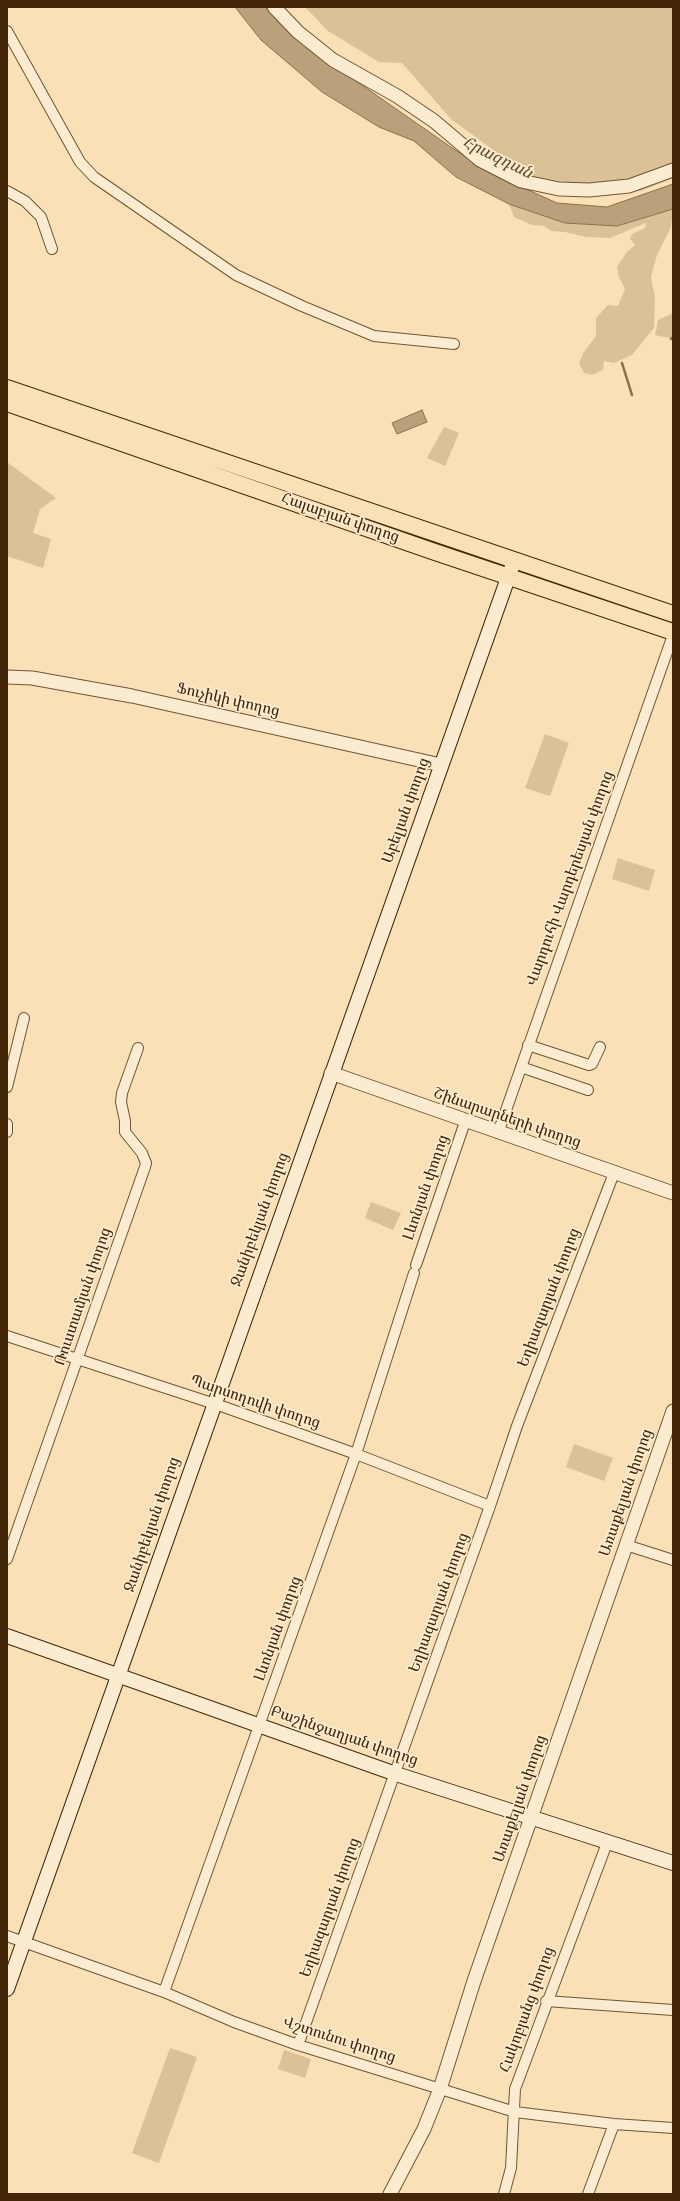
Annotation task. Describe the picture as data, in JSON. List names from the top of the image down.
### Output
{
  "streets": {
    "main road": [
      "Հալաբյան փողոց",
      "Աբելյան փողոց",
      "Ջանիբեկյան փողոց",
      "Բաշինջաղյան փողոց"
    ],
    "street": [
      "Ֆուչիկի փողոց",
      "Վարդուհի Վարդերեսյան փողոց",
      "Շինարարների փողոց",
      "Լևոնյան փողոց",
      "Ռուստամյան փողոց",
      "Եղիազարյան փողոց",
      "Պարսողովի փողոց",
      "Առաքելյան փողոց",
      "Հակոբյանց փողոց",
      "Վշտունու փողոց"
    ]
  },
  "crossings": [
    ["Հալաբյան փողոց", "Աբելյան փողոց"],
    ["Հալաբյան փողոց", "Վարդուհի Վարդերեսյան փողոց"],
    ["Ֆուչիկի փողոց", "Աբելյան փողոց"],
    ["Աբելյան փողոց", "Շինարարների փողոց"],
    ["Աբելյան փողոց", "Ջանիբեկյան փողոց"],
    ["Վարդուհի Վարդերեսյան փողոց", "Շինարարների փողոց"],
    ["Շինարարների փողոց", "Լևոնյան փողոց"],
    ["Շինարարների փողոց", "Ջանիբեկյան փողոց"],
    ["Շինարարների փողոց", "Եղիազարյան փողոց"],
    ["Լևոնյան փողոց", "Պարսողովի փողոց"],
    ["Լևոնյան փողոց", "Բաշինջաղյան փողոց"],
    ["Լևոնյան փողոց", "Վշտունու փողոց"],
    ["Ջանիբեկյան փողոց", "Պարսողովի փողոց"],
    ["Ջանիբեկյան փողոց", "Բաշինջաղյան փողոց"],
    ["Ջանիբեկյան փողոց", "Վշտունու փողոց"],
    ["Ռուստամյան փողոց", "Պարսողովի փողոց"],
    ["Եղիազարյան փողոց", "Պարսողովի փողոց"],
    ["Եղիազարյան փողոց", "Բաշինջաղյան փողոց"],
    ["Եղիազարյան փողոց", "Վշտունու փողոց"],
    ["Առաքելյան փողոց", "Բաշինջաղյան փողոց"],
    ["Առաքելյան փողոց", "Վշտունու փողոց"],
    ["Բաշինջաղյան փողոց", "Հակոբյանց փողոց"],
    ["Հակոբյանց փողոց", "Վշտունու փողոց"]
  ],
  "water": ["Հրազդան"]
}
